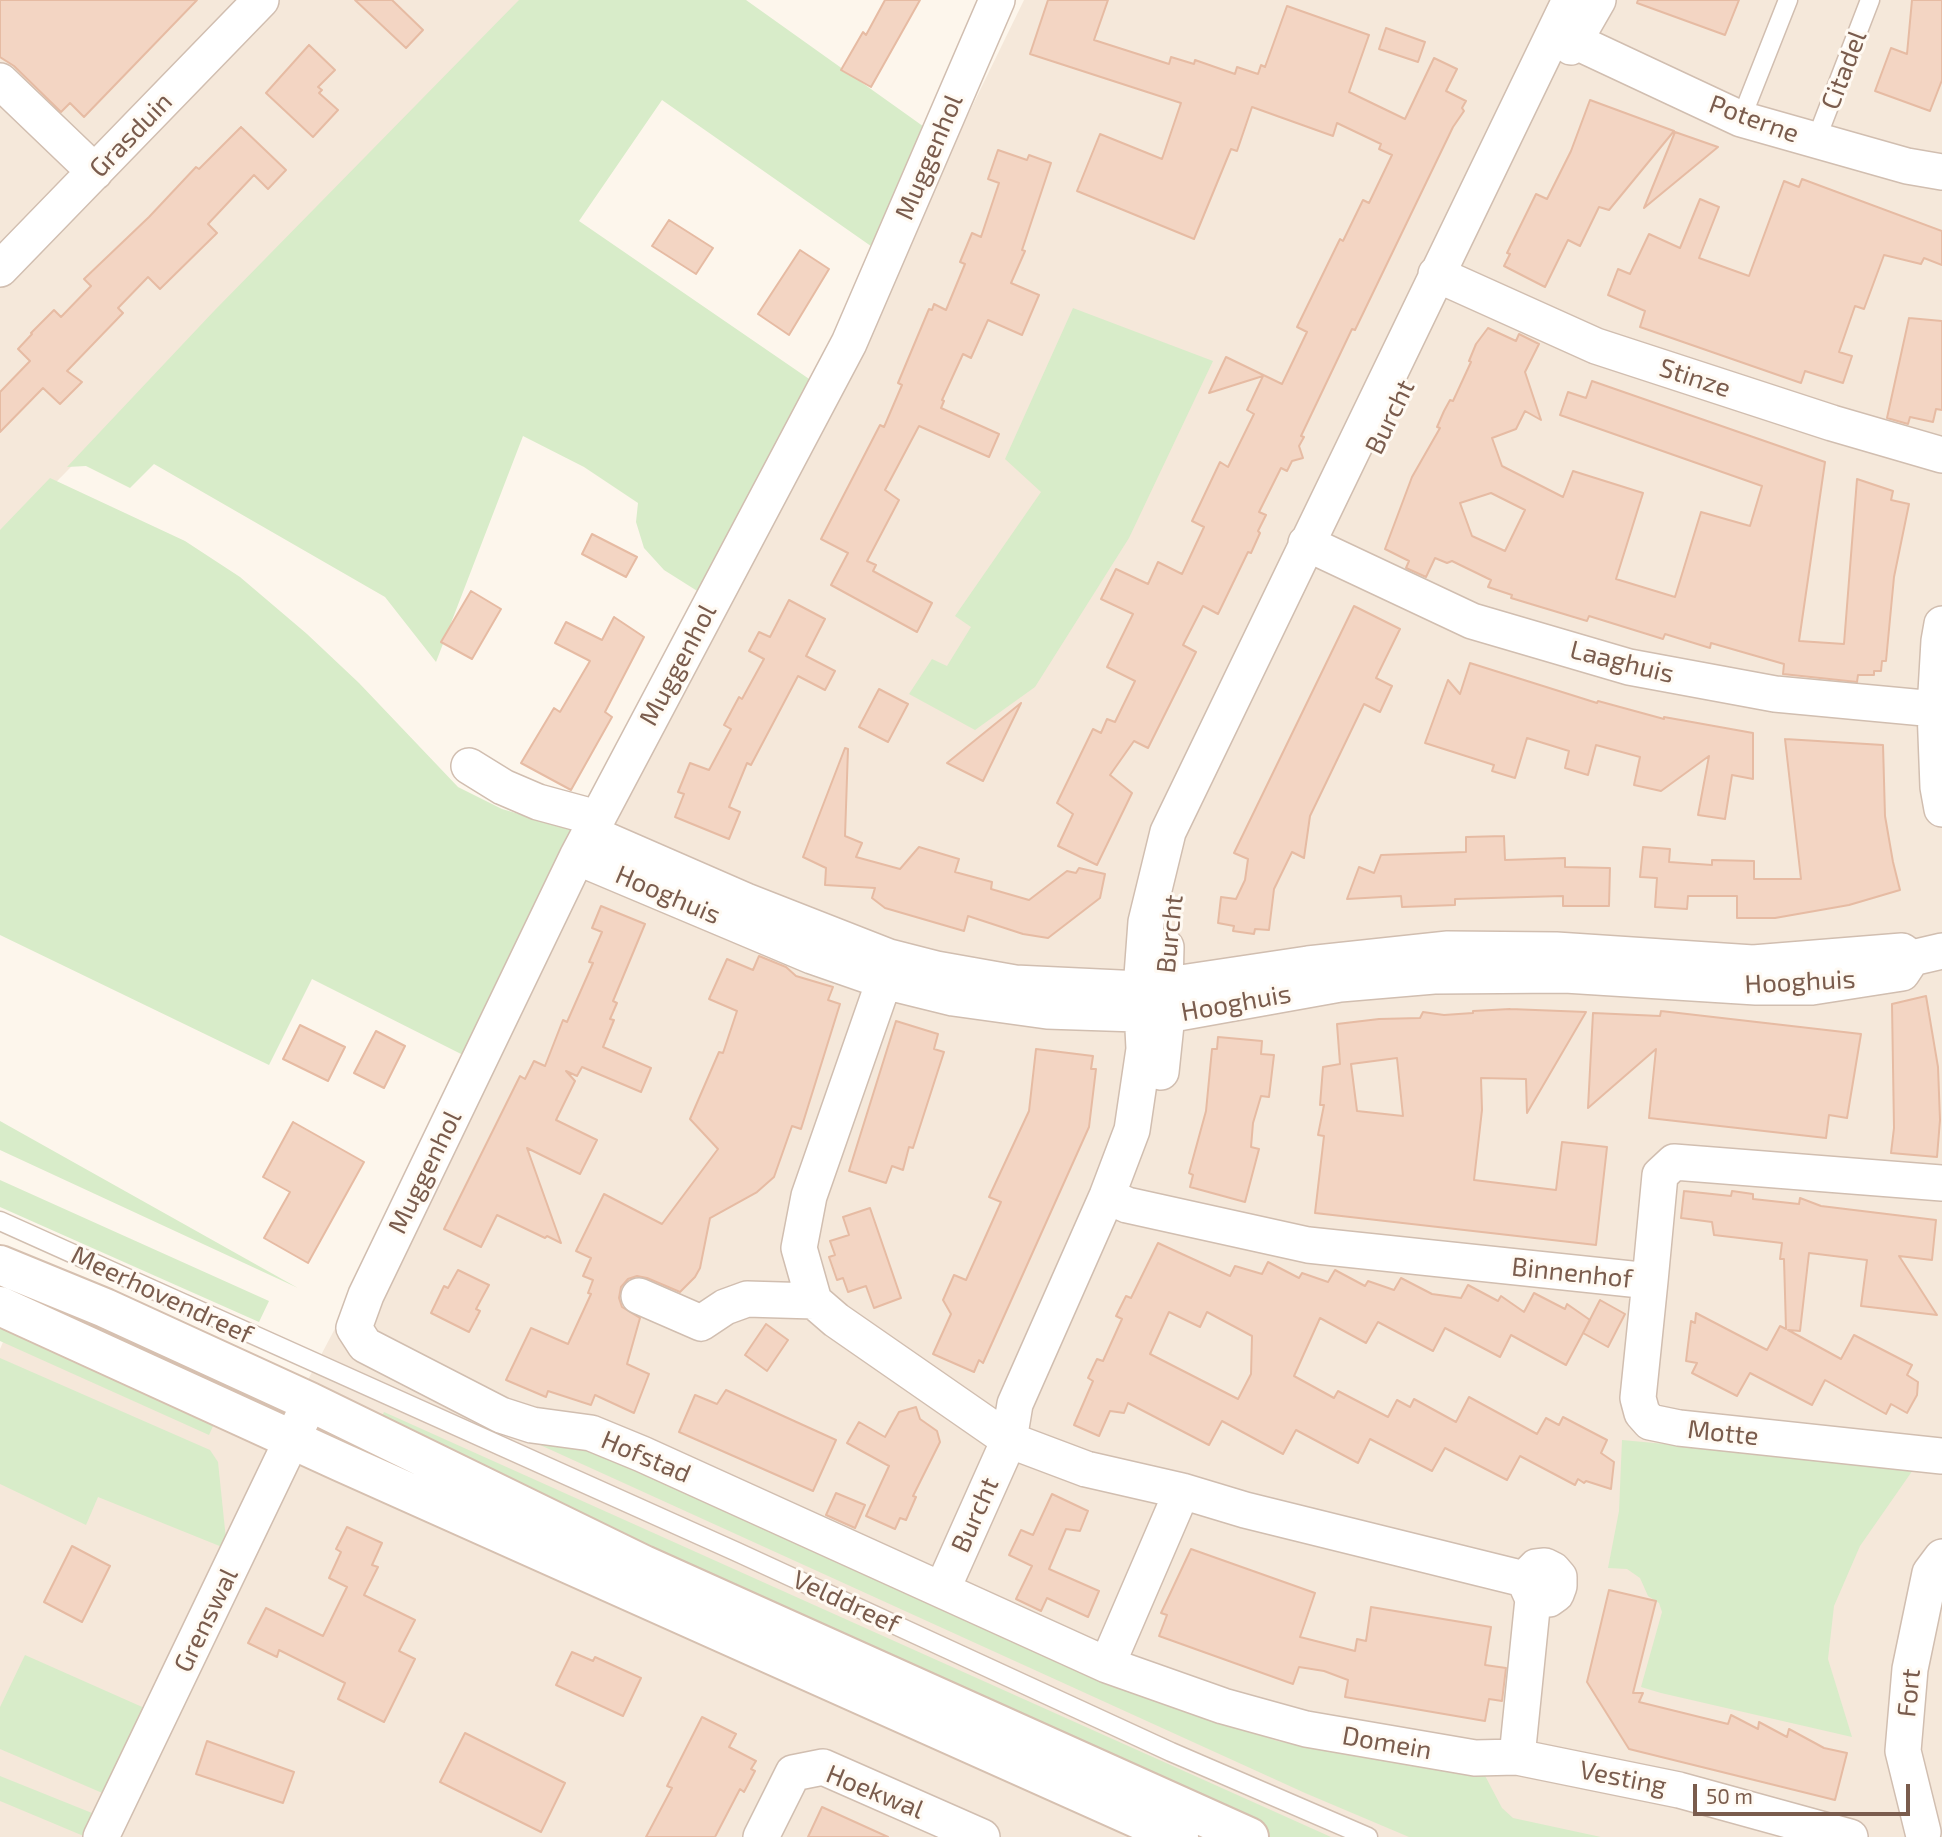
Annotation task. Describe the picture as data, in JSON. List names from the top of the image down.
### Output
{
  "streets": {
    "main road": ["Meerhovendreef", "Velddreef"],
    "street": [
      "Poterne",
      "Grasduin",
      "Muggenhol",
      "Stinze",
      "Burcht",
      "Laaghuis",
      "Hooghuis",
      "Binnenhof",
      "Motte",
      "Hofstad",
      "Grenswal",
      "Fort",
      "Domein",
      "Vesting",
      "Hoekwal"
    ],
    "lane": ["Citadel"]
  },
  "crossings": [
    ["Citadel", "Poterne"],
    ["Poterne", "Burcht"],
    ["Muggenhol", "Hooghuis"],
    ["Muggenhol", "Hofstad"],
    ["Stinze", "Burcht"],
    ["Burcht", "Laaghuis"],
    ["Burcht", "Hooghuis"],
    ["Burcht", "Binnenhof"],
    ["Burcht", "Hofstad"],
    ["Burcht", "Domein"],
    ["Binnenhof", "Motte"],
    ["Meerhovendreef", "Velddreef"],
    ["Meerhovendreef", "Grenswal"],
    ["Hofstad", "Domein"],
    ["Velddreef", "Grenswal"],
    ["Domein", "Vesting"]
  ],
  "scale_bar": "50 m"
}
